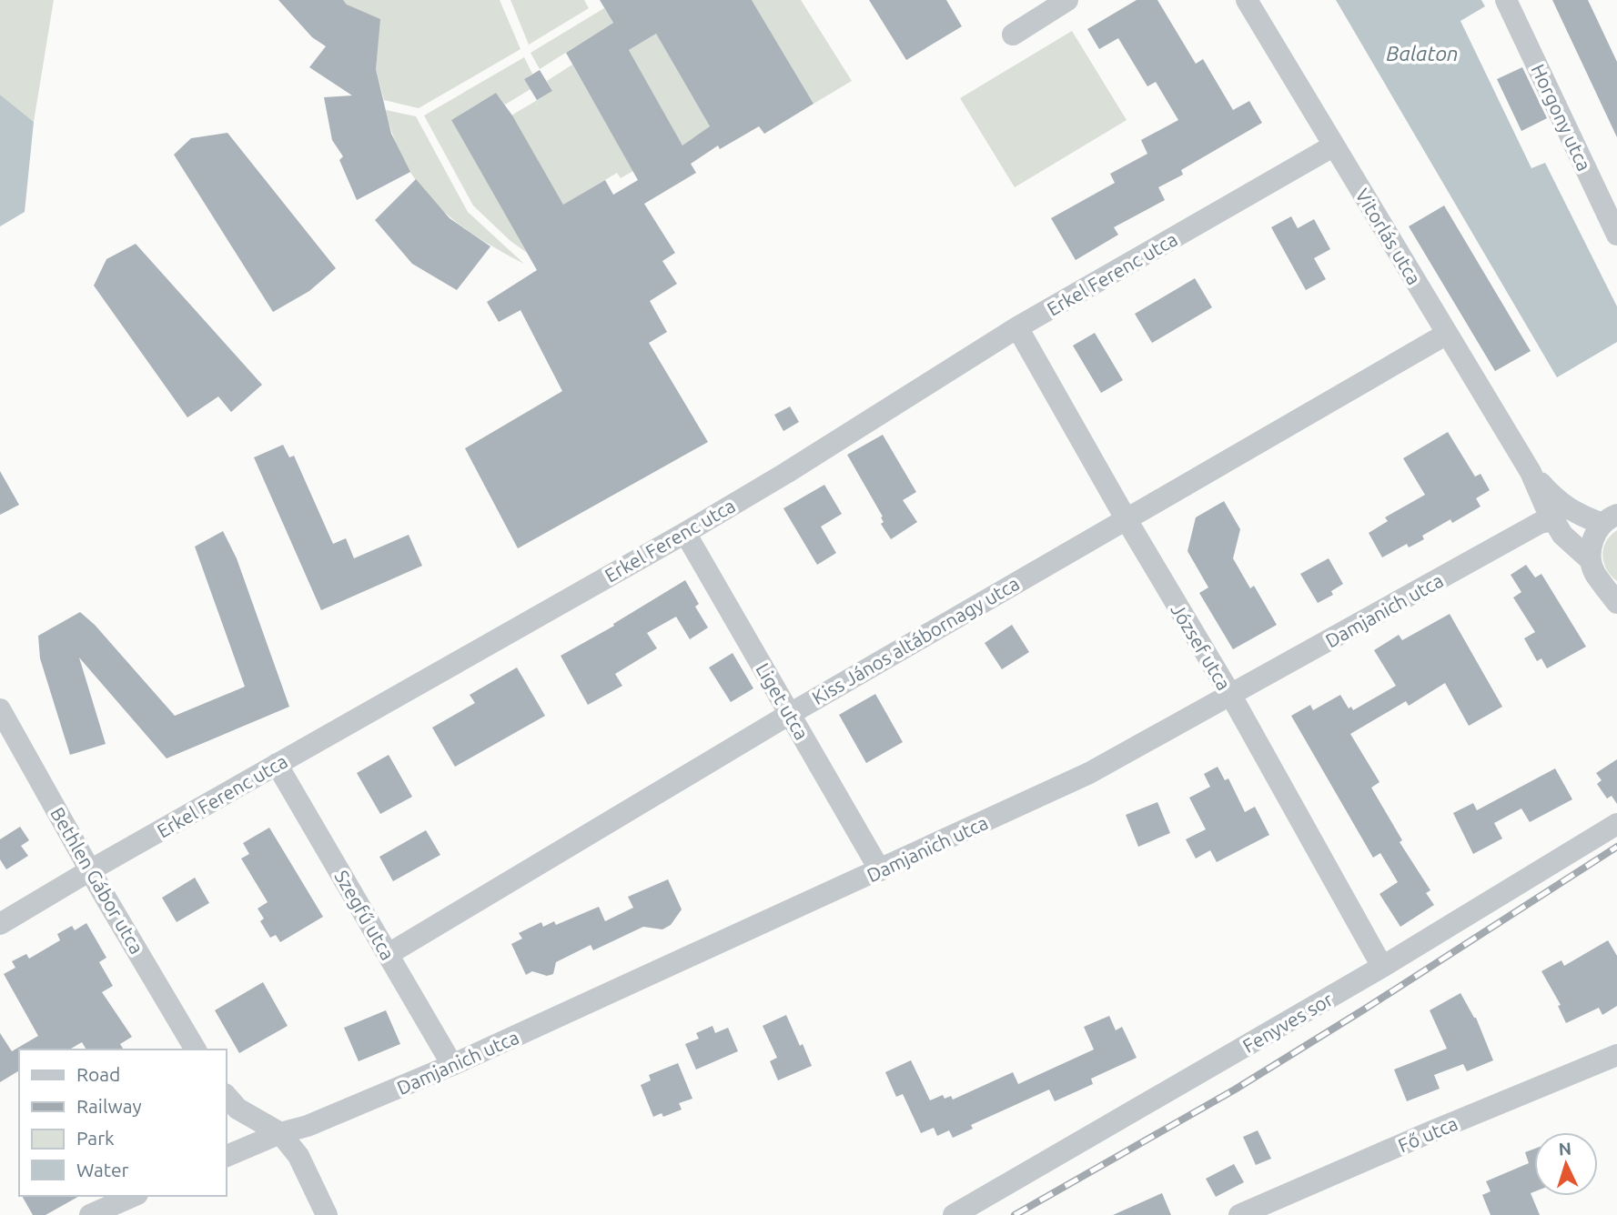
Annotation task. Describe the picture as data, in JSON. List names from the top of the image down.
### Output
{
  "streets": {
    "street": [
      "Horgony utca",
      "Vitorlás utca",
      "Erkel Ferenc utca",
      "Damjanich utca",
      "Kiss János altábornagy utca",
      "József utca",
      "Liget utca",
      "Bethlen Gábor utca",
      "Szegfű utca",
      "Fenyves sor",
      "Fő utca"
    ]
  },
  "crossings": [
    ["Vitorlás utca", "Erkel Ferenc utca"],
    ["Vitorlás utca", "Damjanich utca"],
    ["Vitorlás utca", "Kiss János altábornagy utca"],
    ["Erkel Ferenc utca", "József utca"],
    ["Erkel Ferenc utca", "Liget utca"],
    ["Erkel Ferenc utca", "Bethlen Gábor utca"],
    ["Erkel Ferenc utca", "Szegfű utca"],
    ["Damjanich utca", "József utca"],
    ["Damjanich utca", "Liget utca"],
    ["Damjanich utca", "Szegfű utca"],
    ["Kiss János altábornagy utca", "József utca"],
    ["Kiss János altábornagy utca", "Liget utca"],
    ["Kiss János altábornagy utca", "Szegfű utca"],
    ["József utca", "Fenyves sor"]
  ],
  "water": ["Balaton"],
  "legend": [
    "Road",
    "Railway",
    "Park",
    "Water"
  ],
  "north": "top"
}
